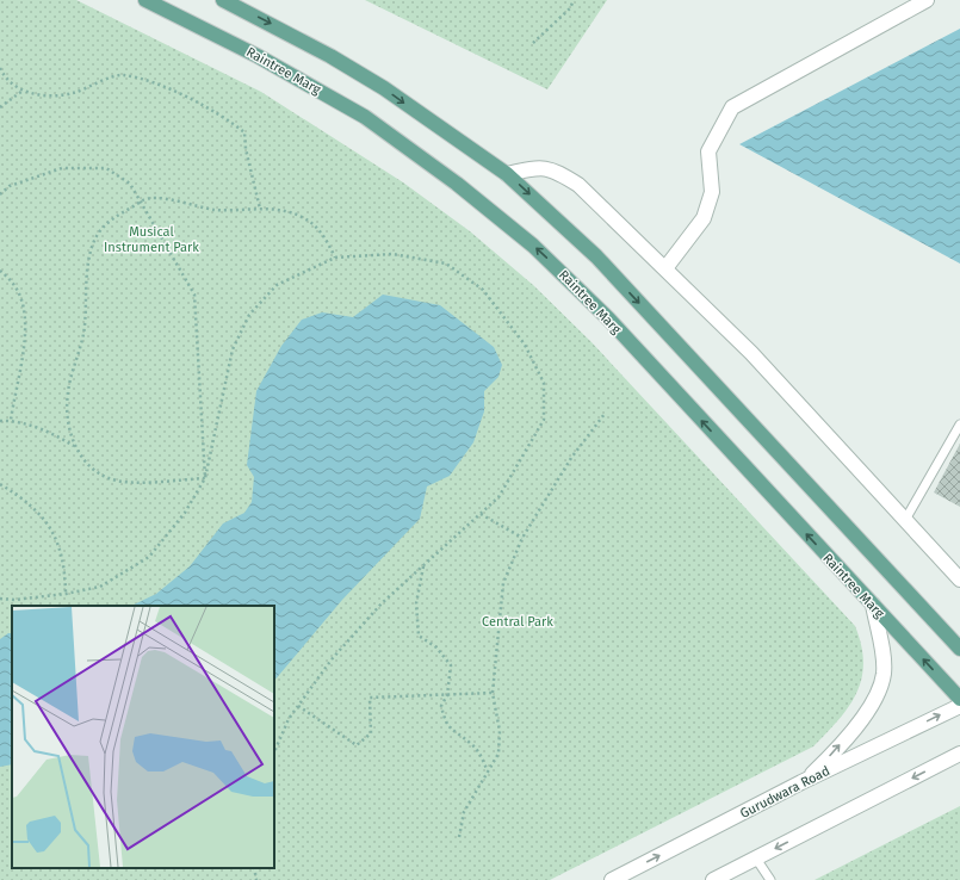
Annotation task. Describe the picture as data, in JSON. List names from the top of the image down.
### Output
{
  "streets": {
    "main road": ["Raintree Marg"],
    "street": ["Gurudwara Road"]
  },
  "parks": ["Musical Instrument Park", "Central Park"]
}
